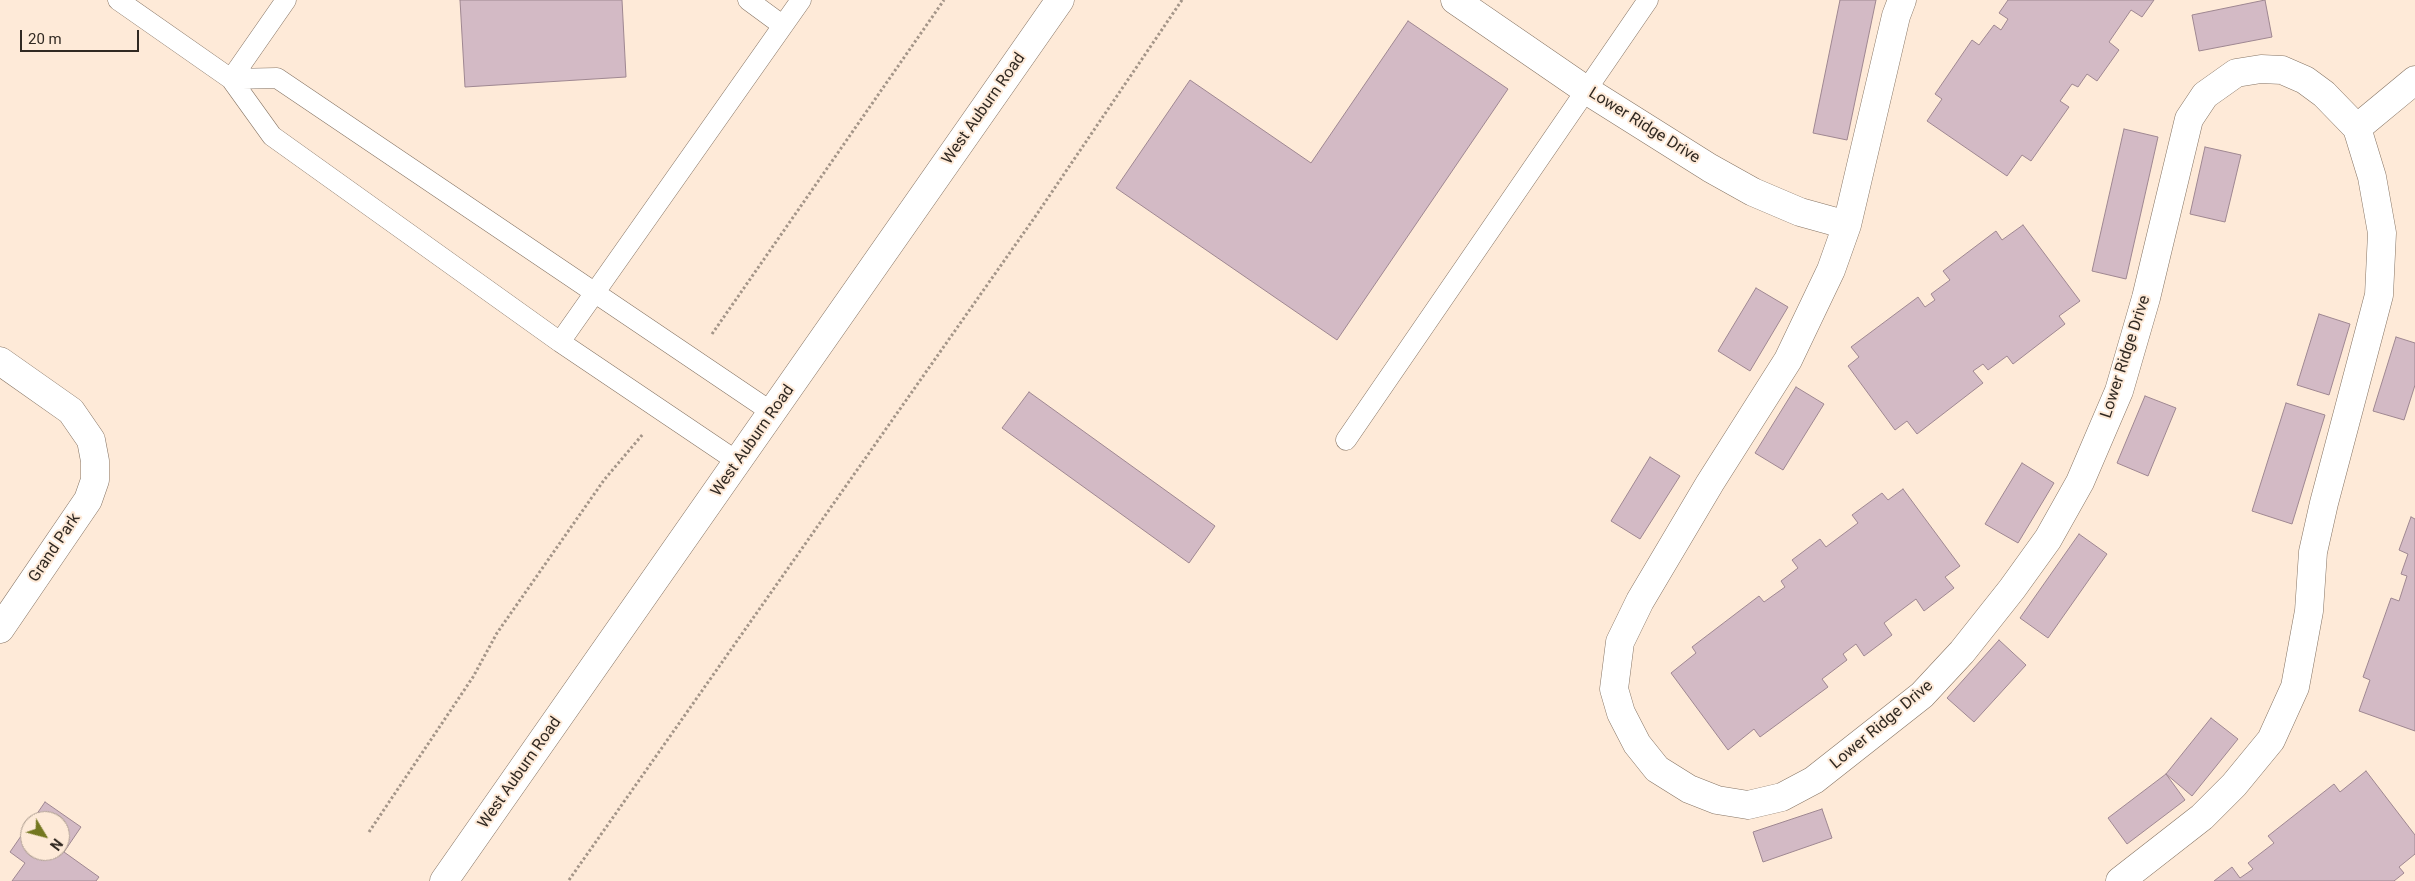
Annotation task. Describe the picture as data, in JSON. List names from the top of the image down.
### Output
{
  "streets": {
    "street": ["West Auburn Road", "Lower Ridge Drive", "Grand Park"]
  },
  "scale_bar": "20 m",
  "north": "bottom right"
}
